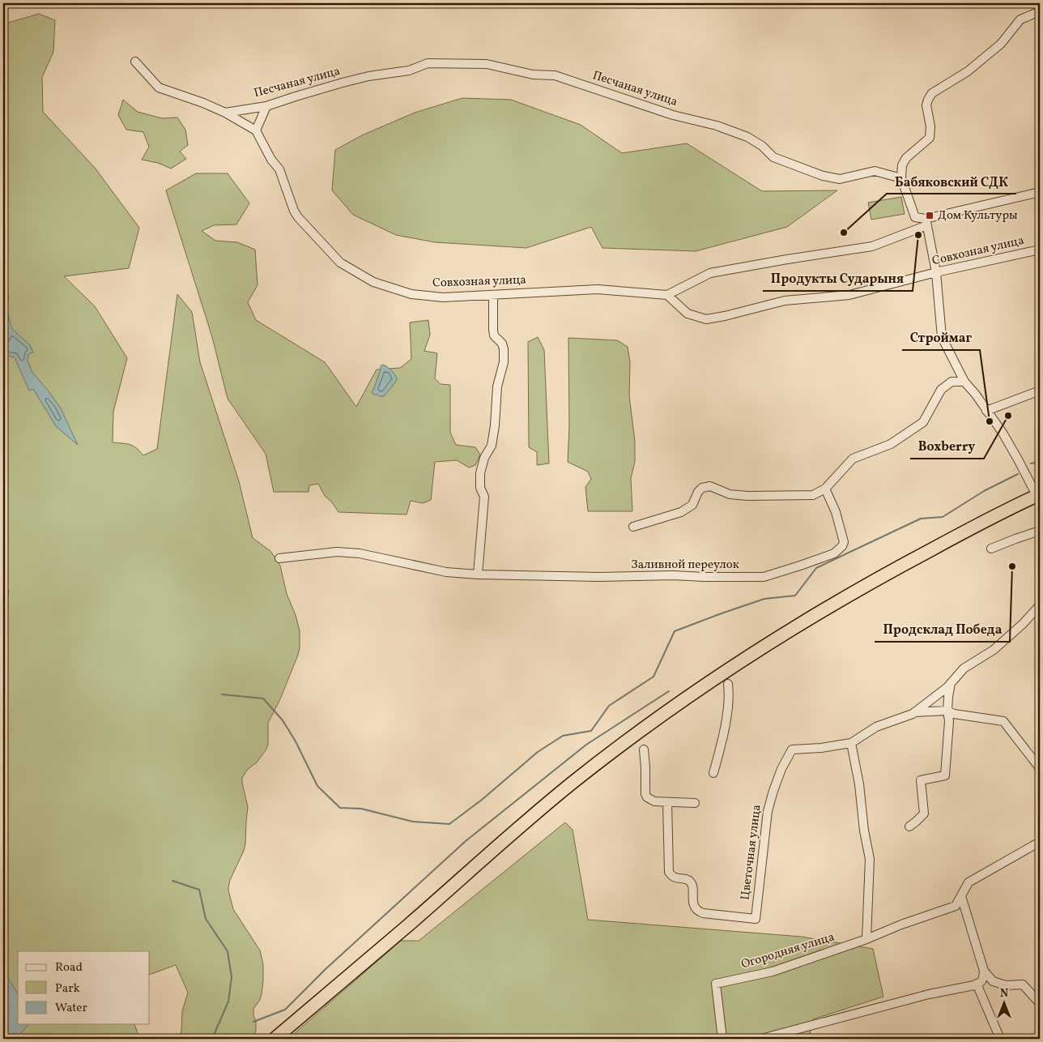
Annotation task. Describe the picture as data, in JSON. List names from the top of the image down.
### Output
{
  "streets": {
    "street": [
      "Песчаная улица",
      "Совхозная улица",
      "Заливной переулок",
      "Цветочная улица",
      "Огородняя улица"
    ]
  },
  "places": {
    "transit": ["Дом Культуры"],
    "other": [
      "Бабяковский СДК",
      "Продукты Сударыня",
      "Boxberry",
      "Строймаг",
      "Продсклад Победа"
    ]
  },
  "legend": ["Road", "Park", "Water"],
  "north": "top"
}
